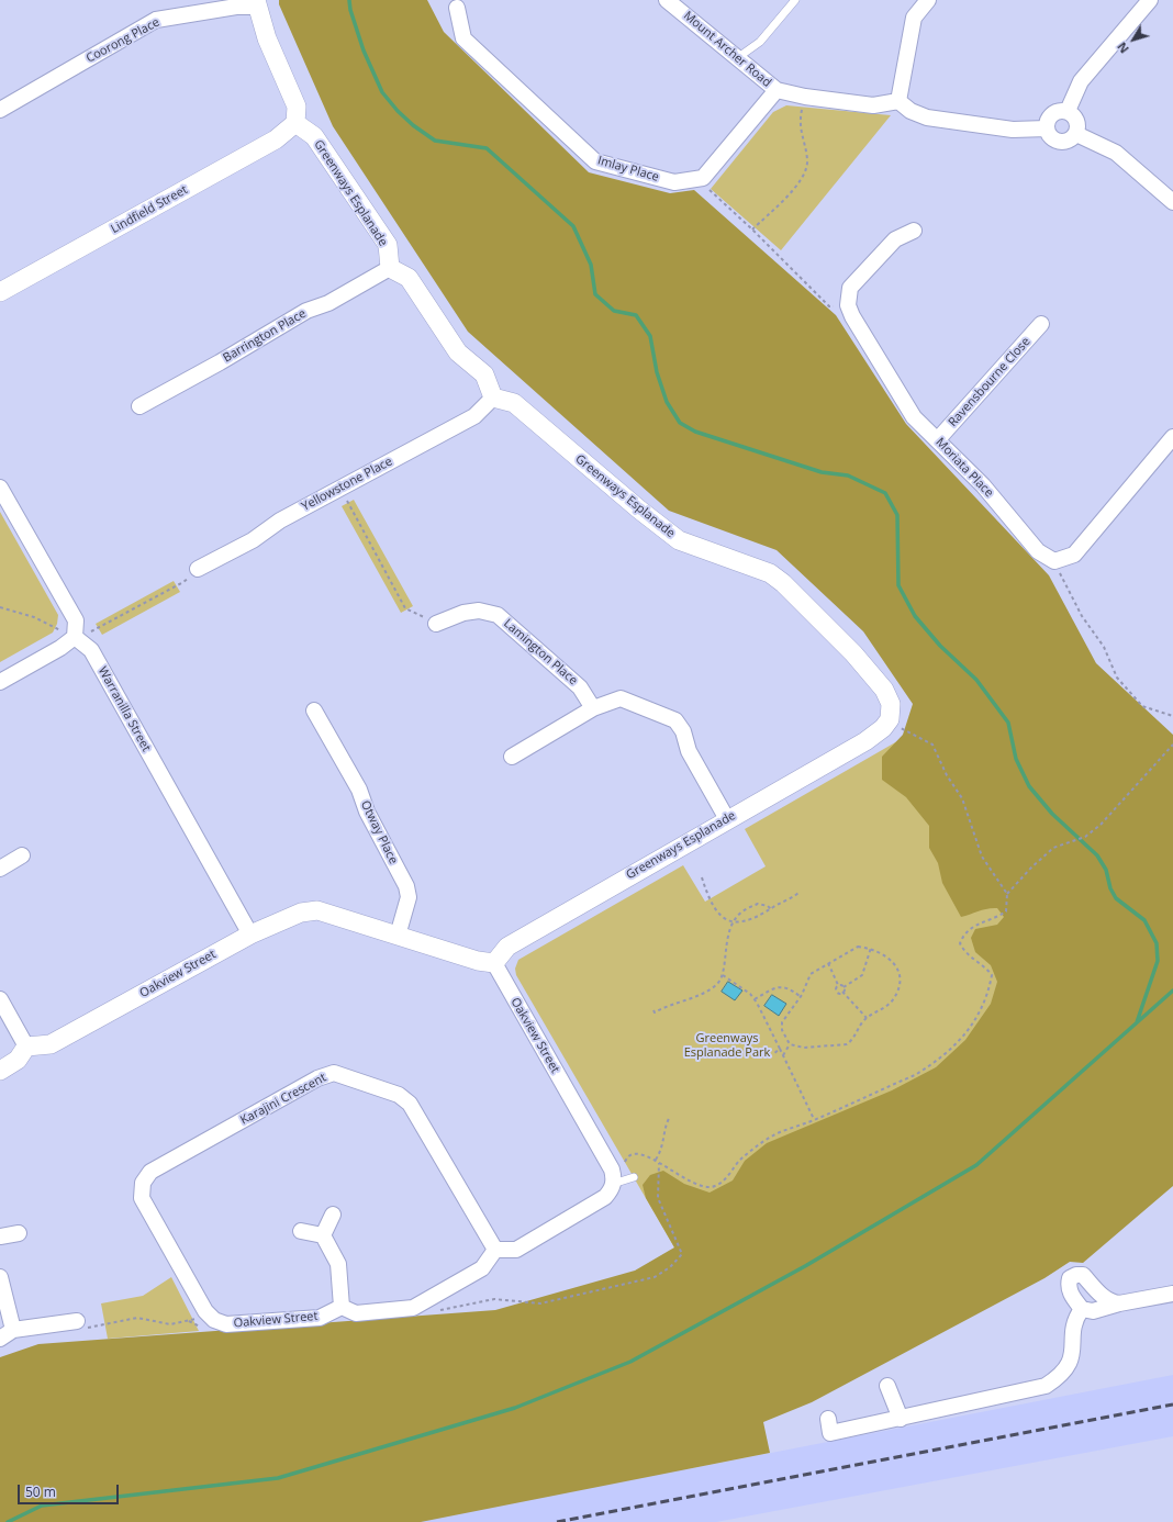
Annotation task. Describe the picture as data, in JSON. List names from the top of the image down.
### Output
{
  "streets": {
    "street": [
      "Coorong Place",
      "Mount Archer Road",
      "Imlay Place",
      "Greenways Esplanade",
      "Lindfield Street",
      "Barrington Place",
      "Ravensbourne Close",
      "Moriata Place",
      "Yellowstone Place",
      "Lamington Place",
      "Warranilla Street",
      "Otway Place",
      "Oakview Street",
      "Karajini Crescent"
    ]
  },
  "crossings": [
    ["Greenways Esplanade", "Lindfield Street"],
    ["Greenways Esplanade", "Barrington Place"],
    ["Greenways Esplanade", "Yellowstone Place"],
    ["Greenways Esplanade", "Oakview Street"],
    ["Ravensbourne Close", "Moriata Place"],
    ["Warranilla Street", "Oakview Street"],
    ["Otway Place", "Oakview Street"],
    ["Oakview Street", "Karajini Crescent"]
  ],
  "parks": ["Greenways Esplanade Park"],
  "scale_bar": "50 m",
  "north": "bottom left"
}
